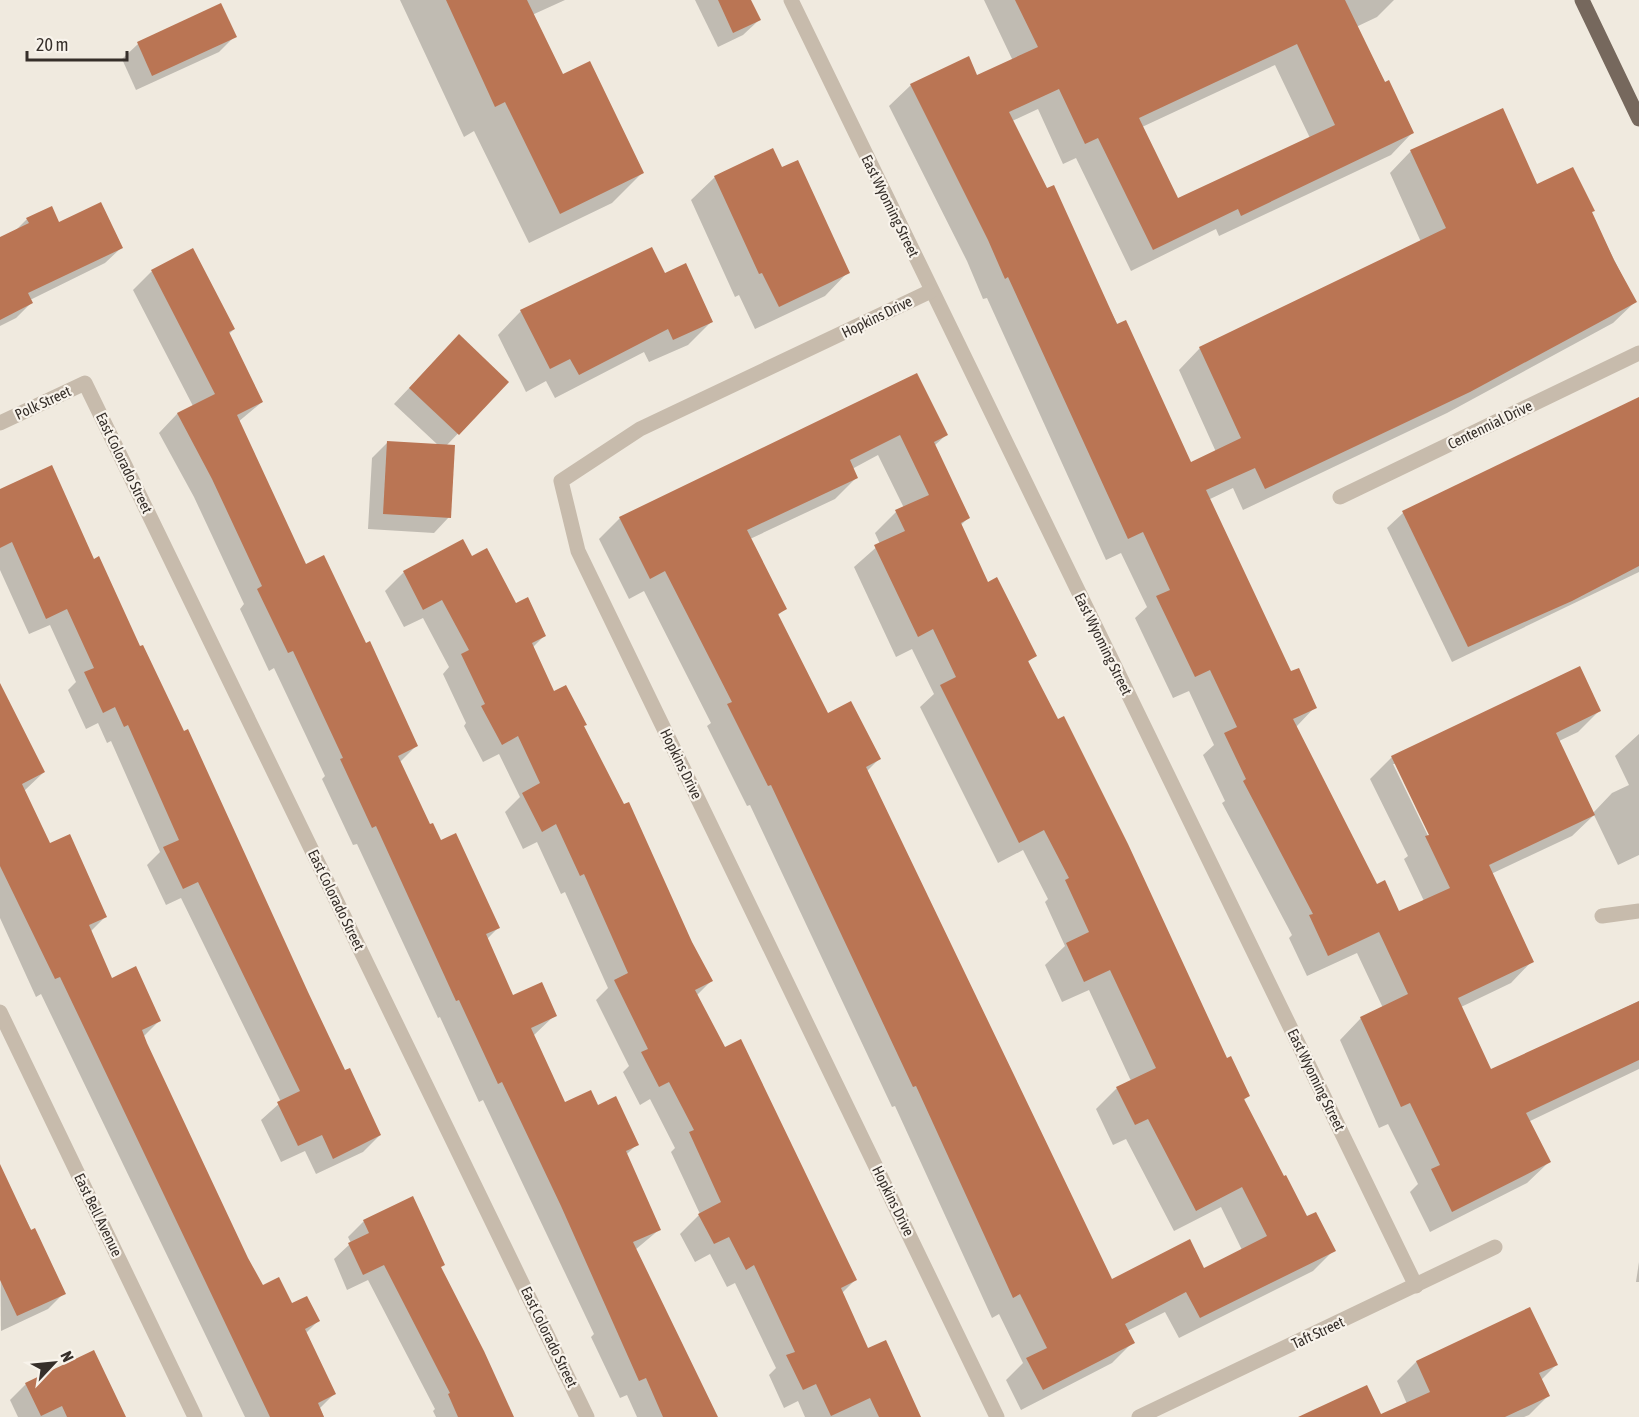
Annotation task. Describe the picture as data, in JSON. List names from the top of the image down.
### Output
{
  "streets": {
    "street": [
      "East Wyoming Street",
      "Hopkins Drive",
      "Polk Street",
      "Centennial Drive",
      "East Colorado Street",
      "East Bell Avenue",
      "Taft Street"
    ]
  },
  "crossings": [
    ["East Wyoming Street", "Hopkins Drive"],
    ["East Wyoming Street", "Taft Street"],
    ["Polk Street", "East Colorado Street"]
  ],
  "scale_bar": "20 m",
  "north": "top right"
}
